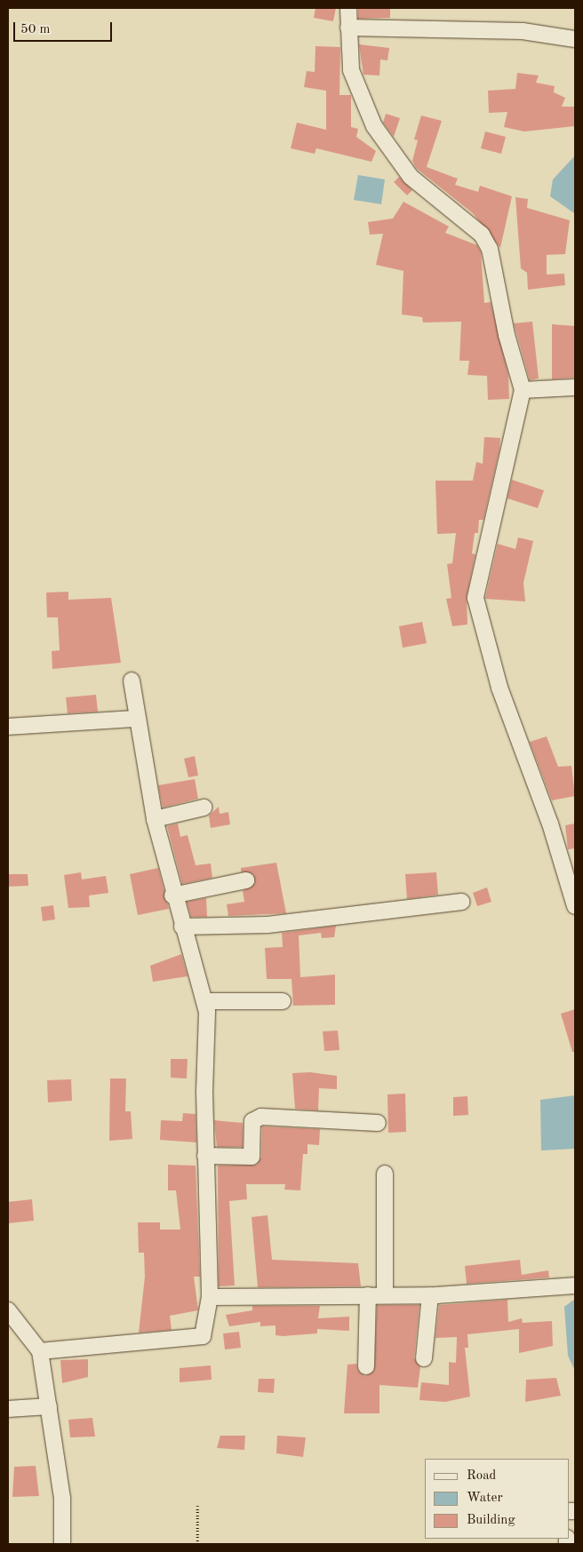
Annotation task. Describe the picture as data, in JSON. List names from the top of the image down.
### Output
{
  "legend": ["Road", "Water", "Building"],
  "scale_bar": "50 m"
}
